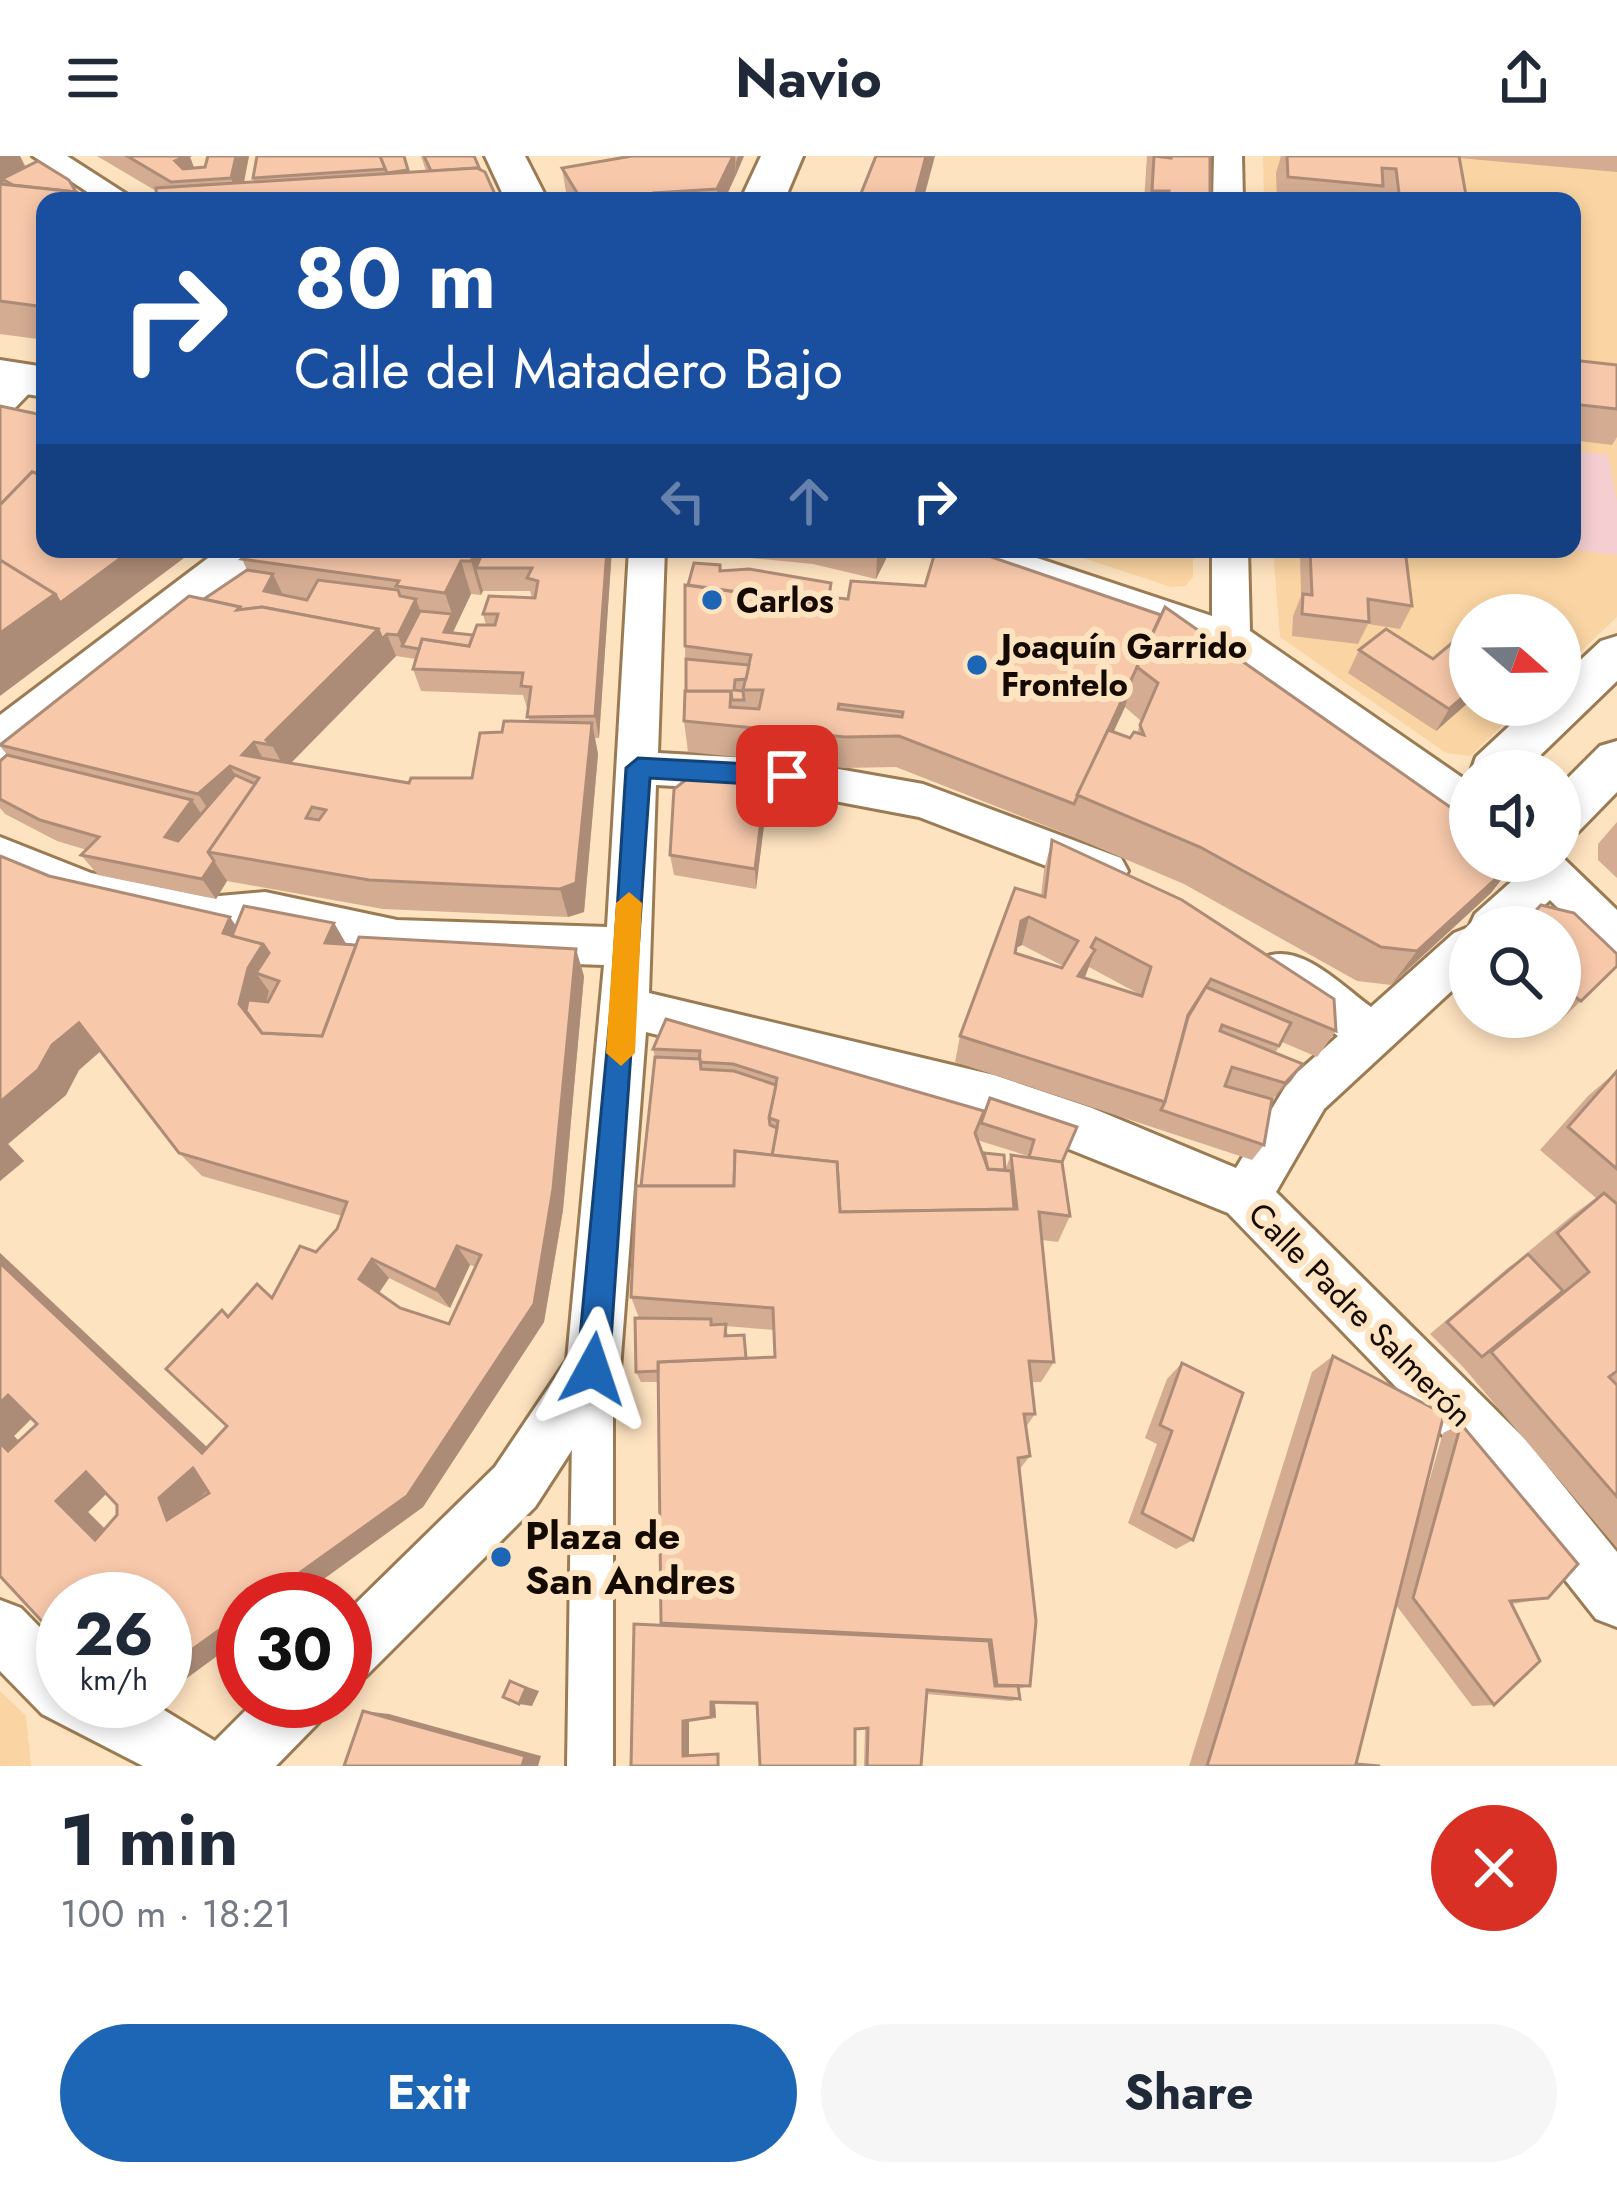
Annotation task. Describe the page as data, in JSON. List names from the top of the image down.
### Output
{
  "streets": {
    "street": ["Calle Padre Salmerón"]
  },
  "places": ["Carlos", "Joaquín Garrido Frontelo", "Plaza de San Andres"],
  "north": "right",
  "page": {
    "header": "Navio",
    "turn": ["80 m", "Calle del Matadero Bajo"],
    "speed": "26 km/h",
    "limit": "30",
    "heading": ["1 min", "100 m · 18:21"],
    "buttons": ["Exit", "Share"]
  }
}
